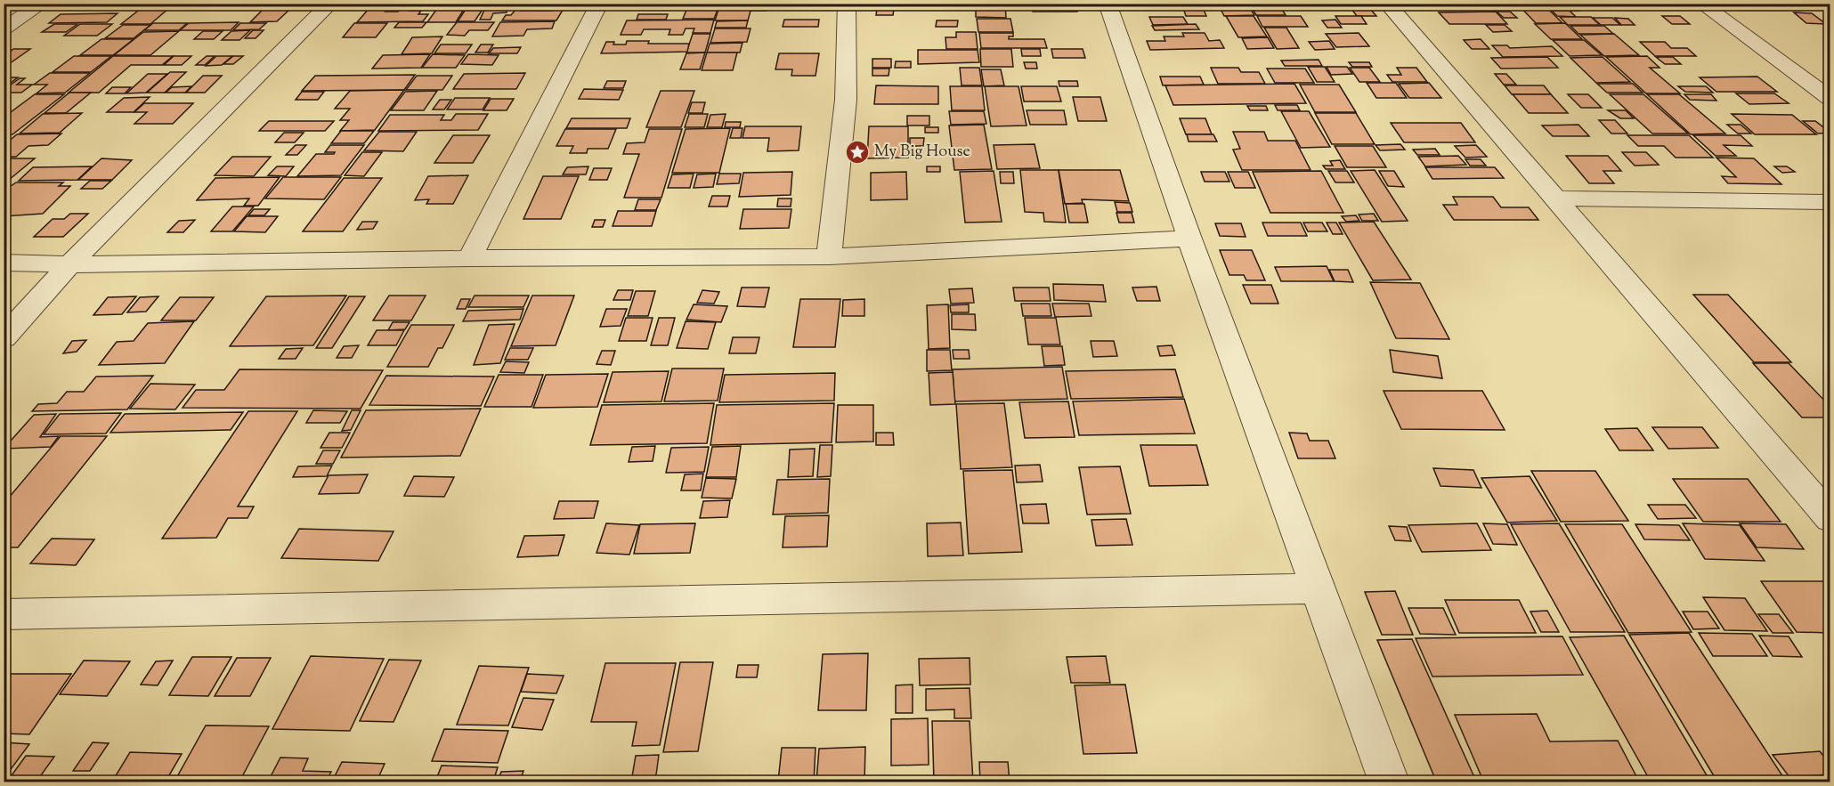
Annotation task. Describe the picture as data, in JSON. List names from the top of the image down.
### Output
{
  "places": {
    "place": ["My Big House"]
  }
}
